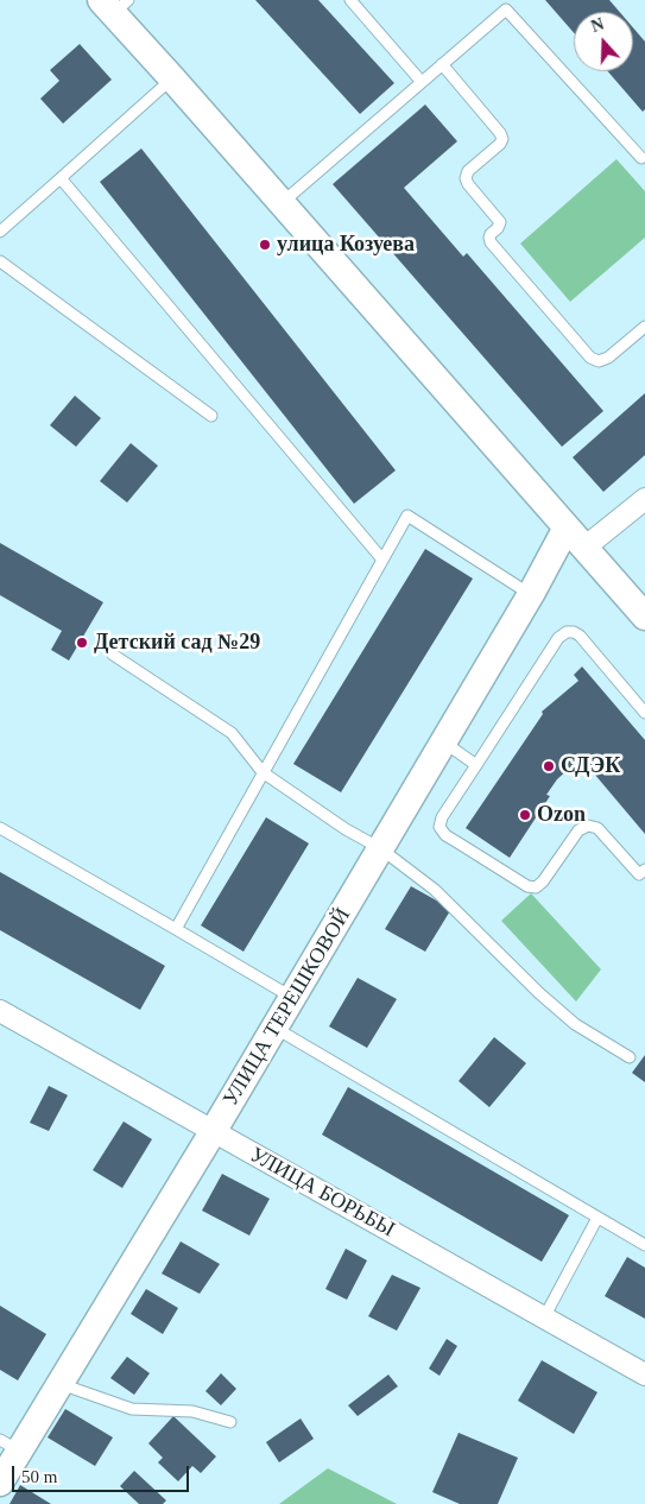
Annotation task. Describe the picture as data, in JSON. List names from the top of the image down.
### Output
{
  "streets": {
    "street": ["УЛИЦА ТЕРЕШКОВОЙ", "УЛИЦА БОРЬБЫ"]
  },
  "crossings": [
    ["УЛИЦА ТЕРЕШКОВОЙ", "УЛИЦА БОРЬБЫ"]
  ],
  "places": [
    "улица Козуева",
    "Детский сад №29",
    "СДЭК",
    "Ozon"
  ],
  "scale_bar": "50 m",
  "north": "top"
}
